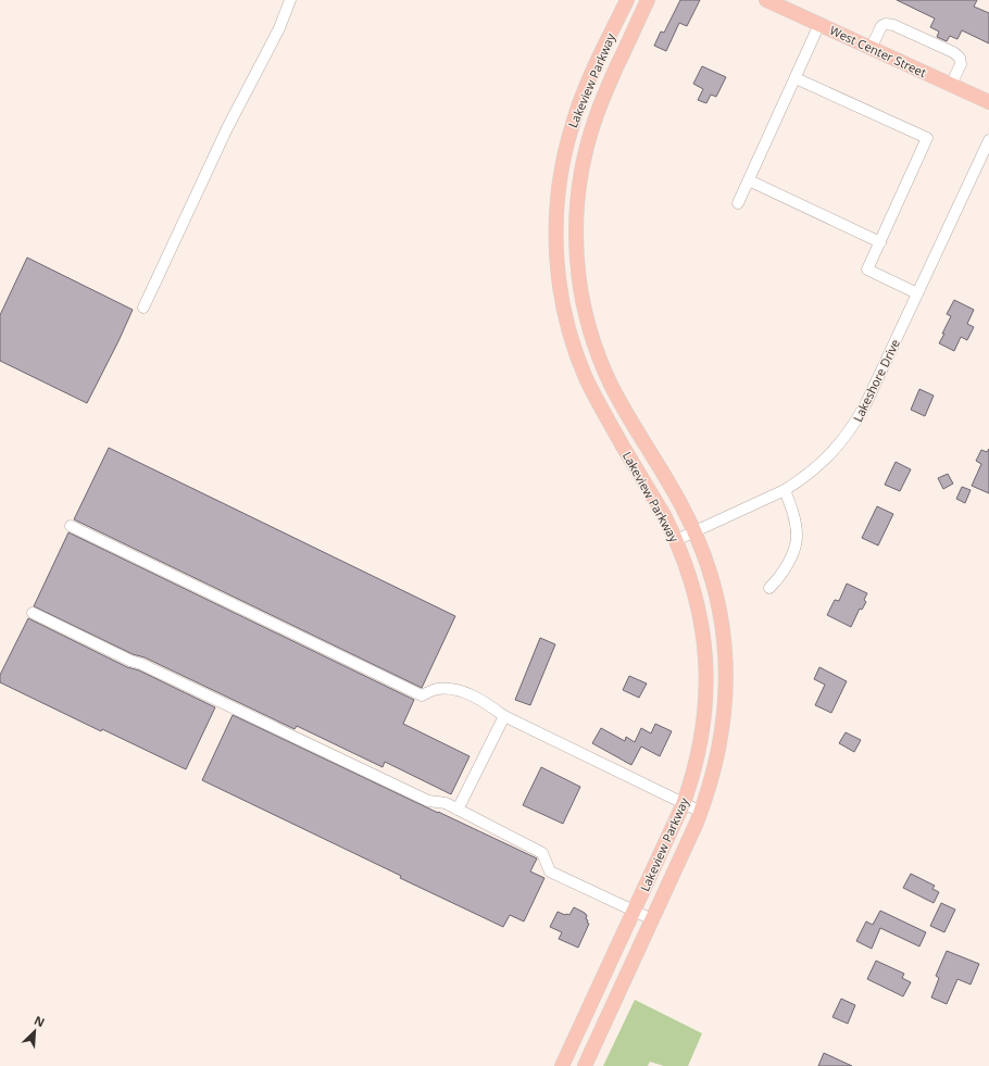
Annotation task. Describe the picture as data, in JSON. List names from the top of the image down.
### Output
{
  "streets": {
    "main road": ["West Center Street", "Lakeview Parkway"],
    "street": ["Lakeshore Drive"]
  },
  "crossings": [
    ["Lakeview Parkway", "Lakeshore Drive"]
  ],
  "north": "top right"
}
